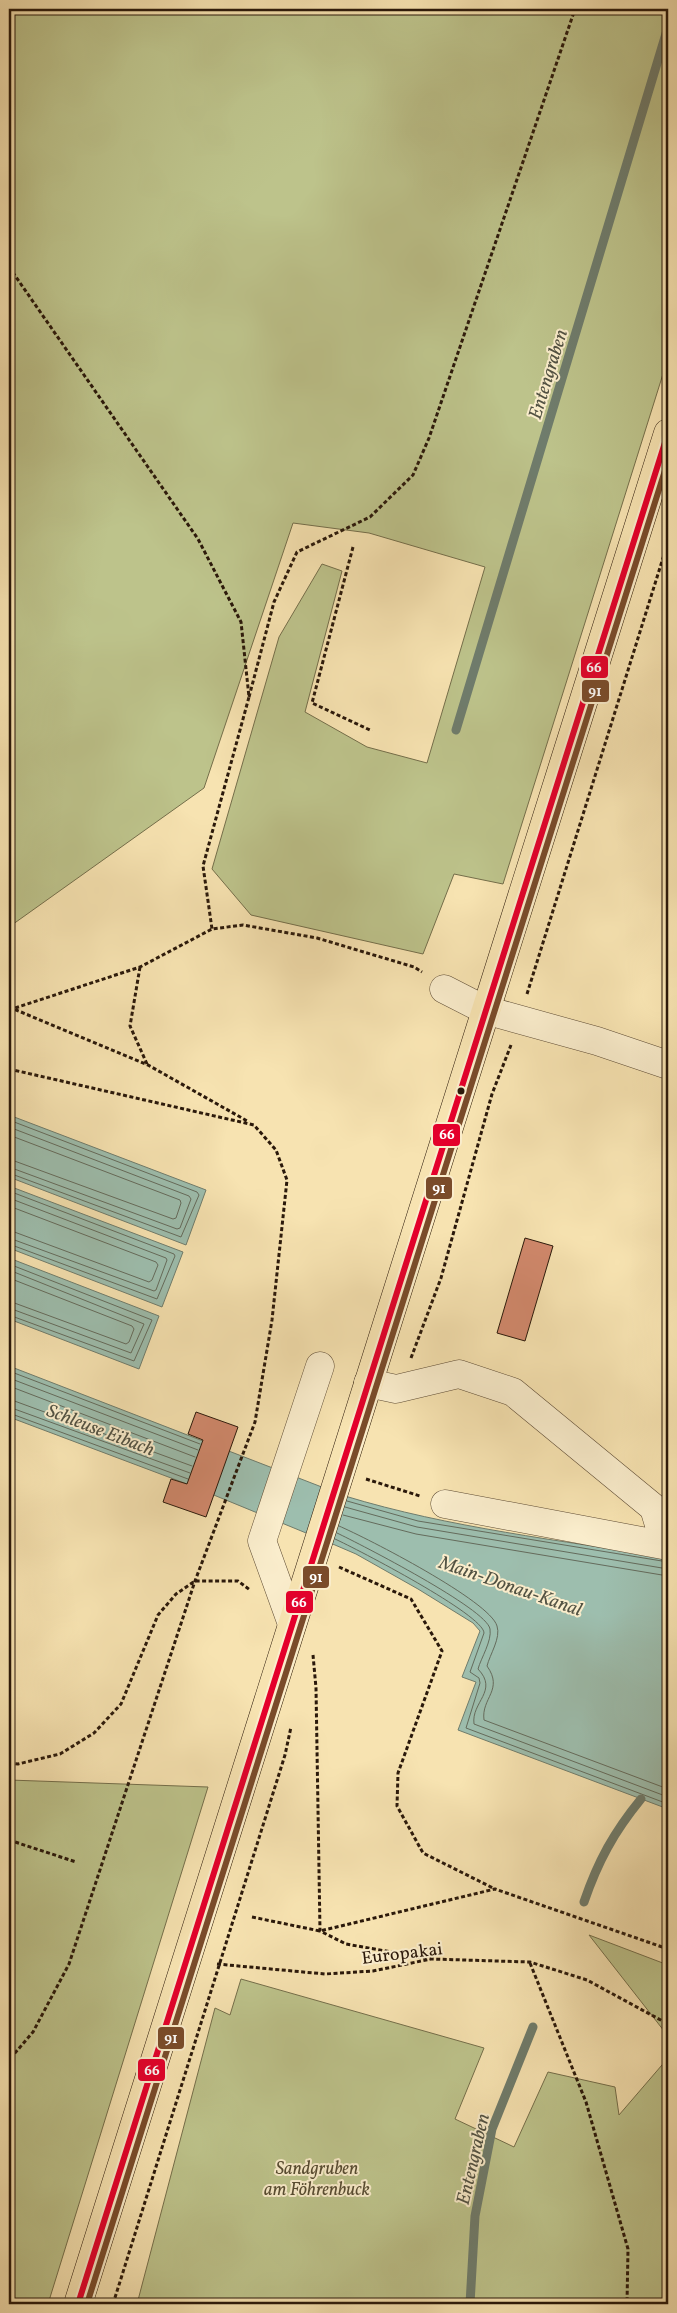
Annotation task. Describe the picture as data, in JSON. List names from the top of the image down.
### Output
{
  "streets": {
    "path": ["Europakai"]
  },
  "water": ["Entengraben", "Schleuse Eibach", "Main-Donau-Kanal"],
  "parks": ["Sandgruben am Föhrenbuck"],
  "lines": ["transit line 66", "transit line 91"]
}
